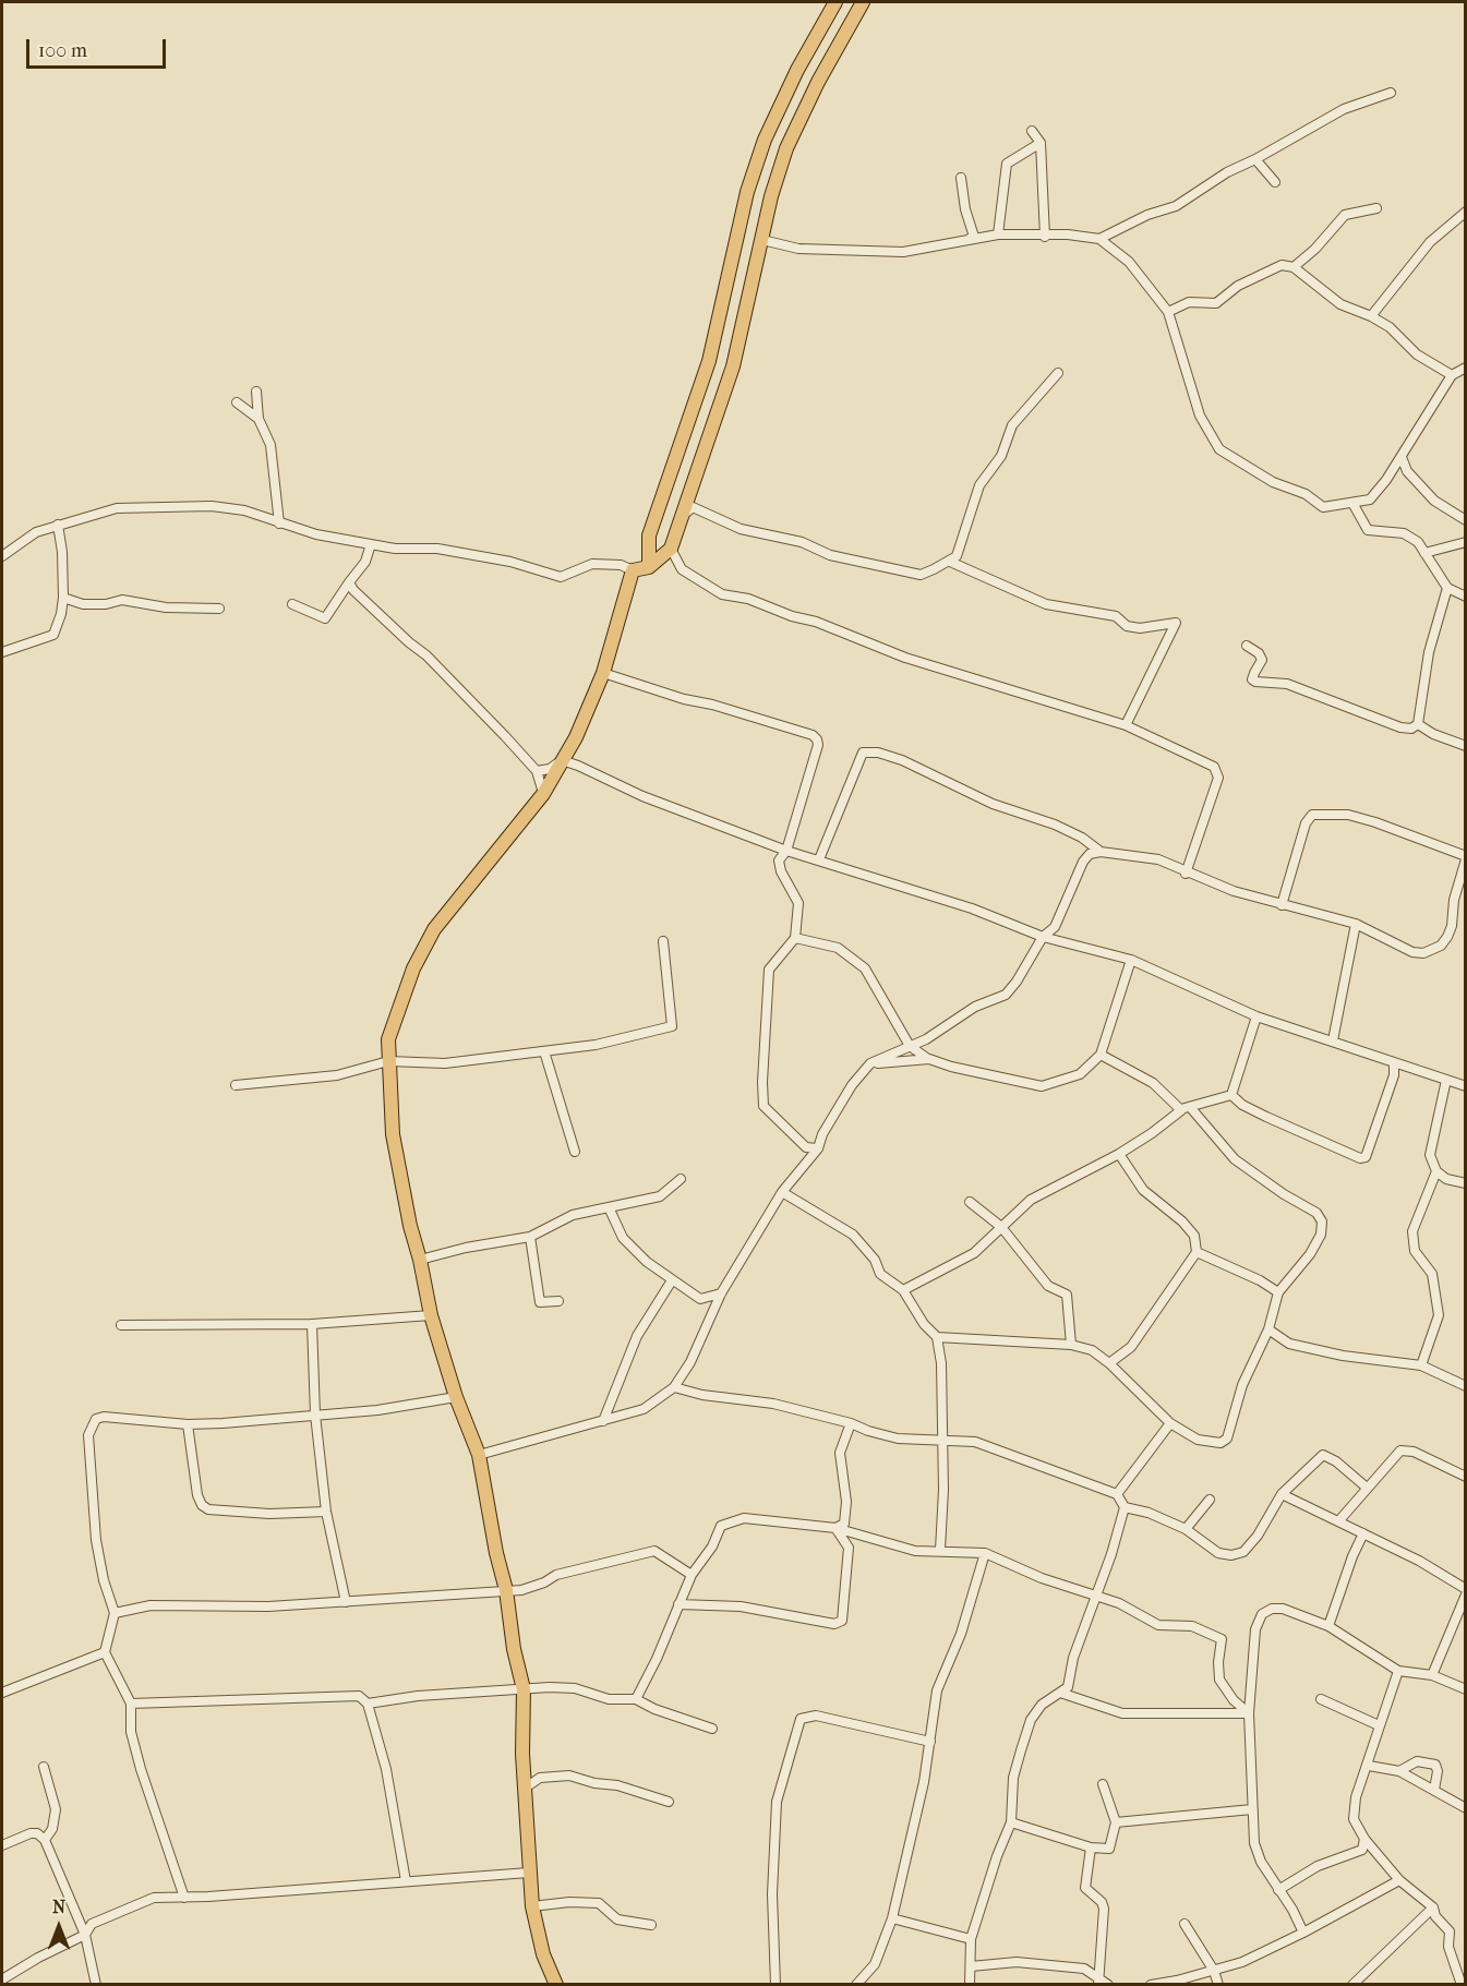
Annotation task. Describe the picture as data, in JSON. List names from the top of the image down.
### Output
{
  "scale_bar": "100 m",
  "north": "top"
}
